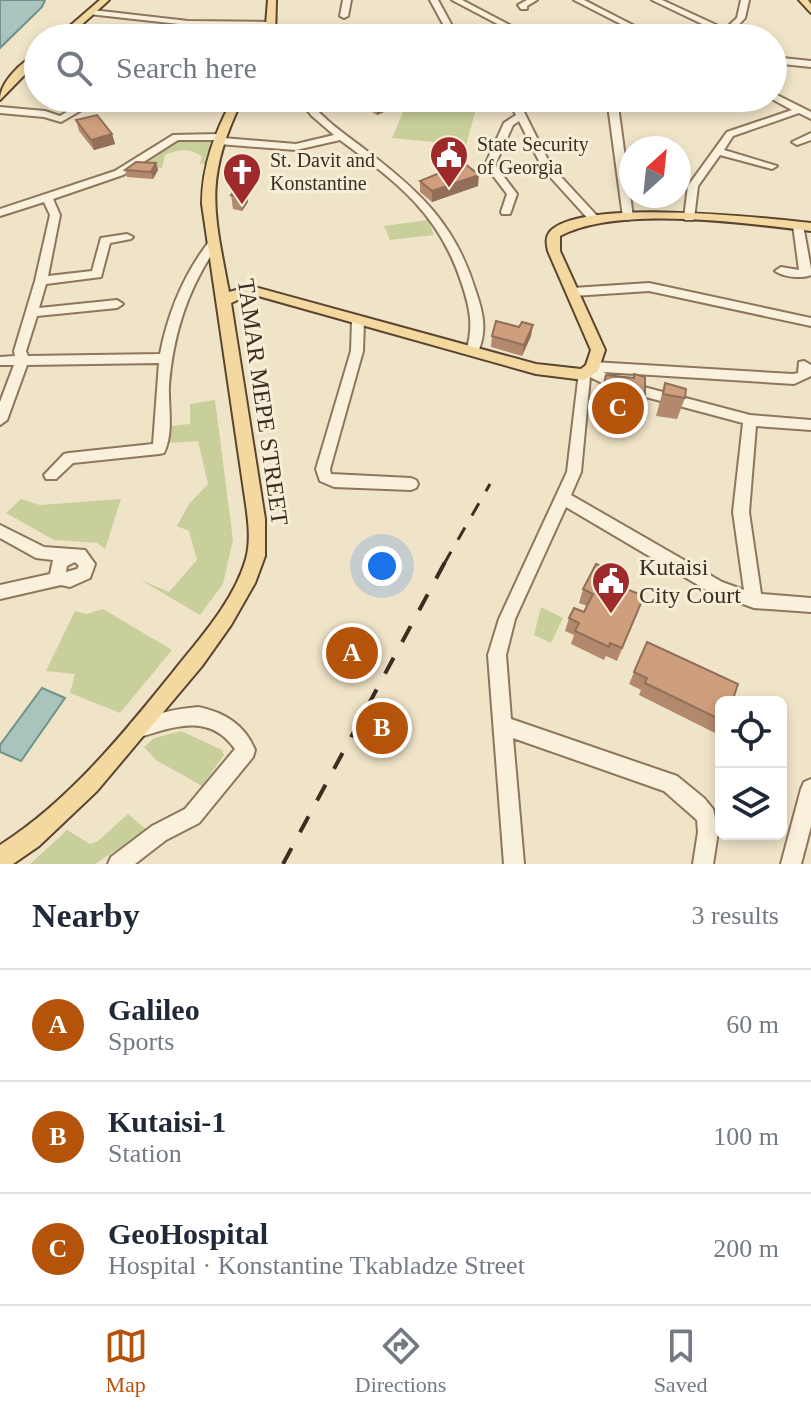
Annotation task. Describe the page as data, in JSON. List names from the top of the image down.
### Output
{
  "streets": {
    "main road": ["TAMAR MEPE STREET"]
  },
  "places": {
    "public building": ["State Security of Georgia", "Kutaisi City Court"],
    "church": ["St. Davit and Konstantine"]
  },
  "north": "top right",
  "page": {
    "search": "Search here",
    "pins": ["C", "A", "B"],
    "heading": ["Nearby", "3 results"],
    "list": [
      {
        "mark": "A",
        "name": "Galileo",
        "note": "Sports",
        "value": "60 m"
      },
      {
        "mark": "B",
        "name": "Kutaisi-1",
        "note": "Station",
        "value": "100 m"
      },
      {
        "mark": "C",
        "name": "GeoHospital",
        "note": "Hospital · Konstantine Tkabladze Street",
        "value": "200 m"
      }
    ],
    "nav": ["Map", "Directions", "Saved"]
  }
}
